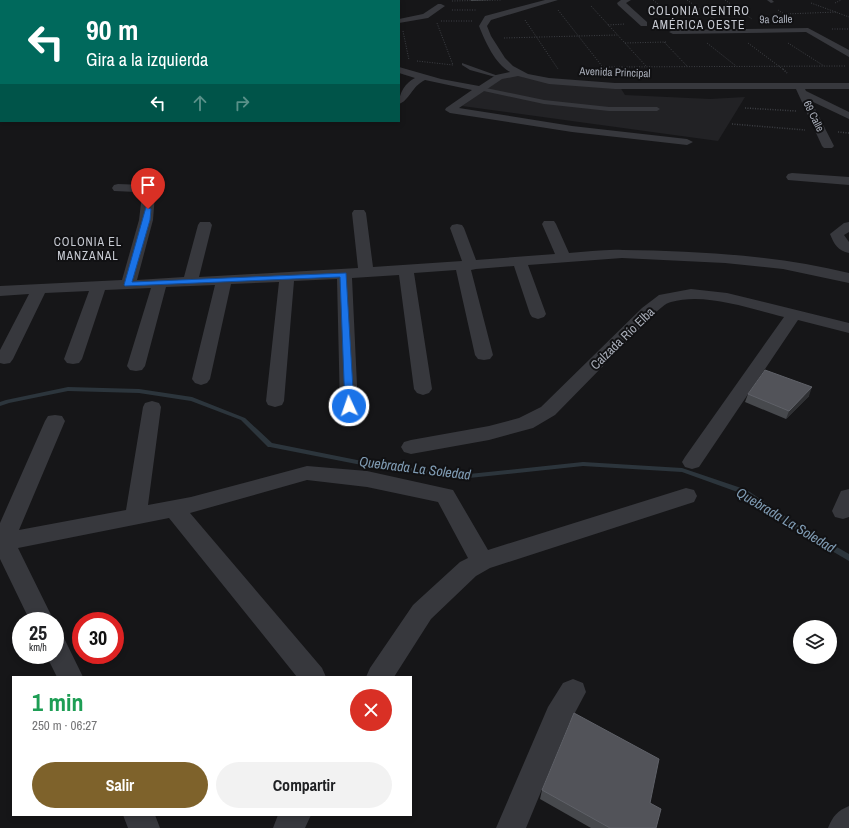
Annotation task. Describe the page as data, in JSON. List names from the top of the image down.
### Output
{
  "streets": {
    "street": [
      "9a Calle",
      "Avenida Principal",
      "69 Calle",
      "Calzada Río Elba"
    ]
  },
  "crossings": [
    ["Avenida Principal", "69 Calle"]
  ],
  "districts": ["COLONIA CENTRO AMÉRICA OESTE", "COLONIA EL MANZANAL"],
  "water": ["Quebrada La Soledad"],
  "page": {
    "turn": ["90 m", "Gira a la izquierda"],
    "speed": "25 km/h",
    "limit": "30",
    "heading": ["1 min", "250 m · 06:27"],
    "buttons": ["Salir", "Compartir"]
  }
}
